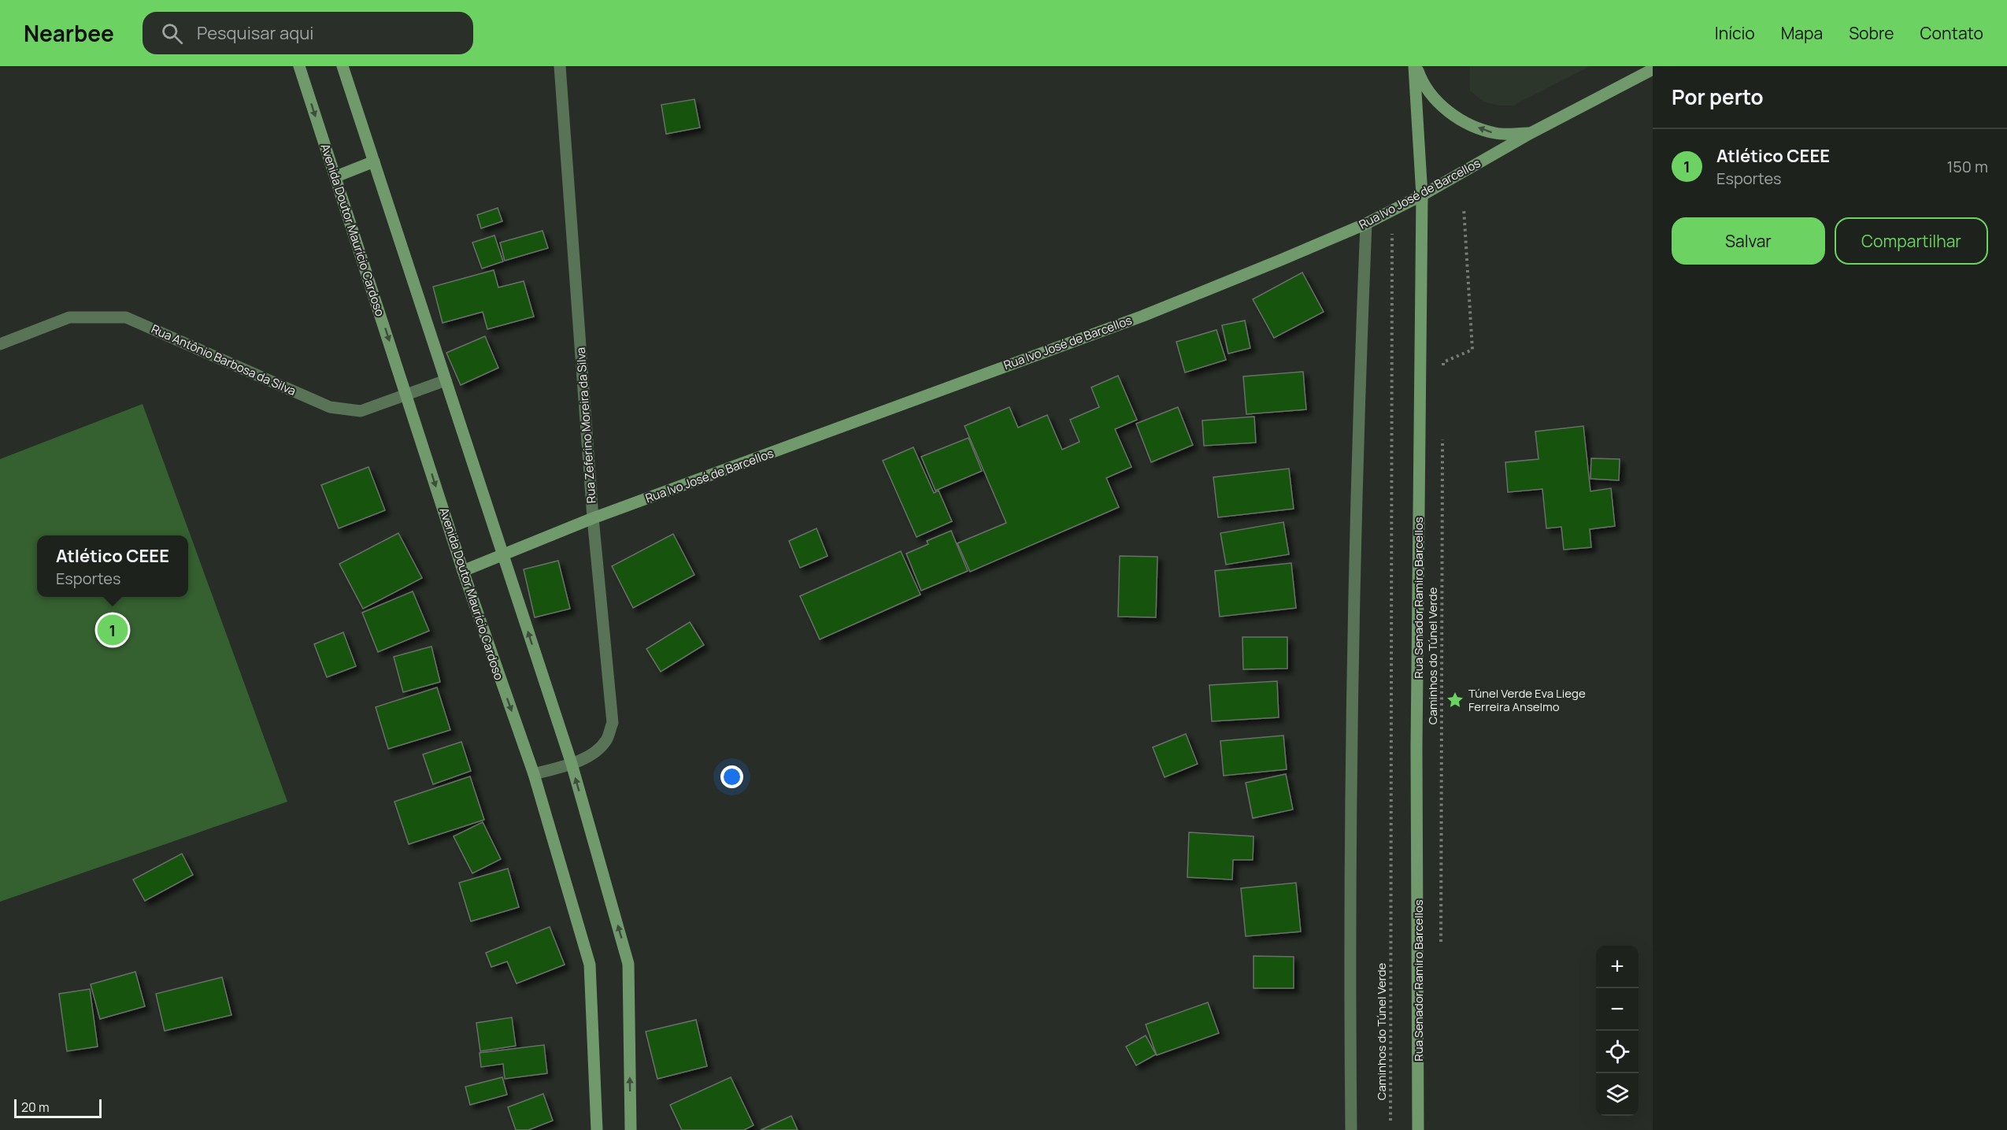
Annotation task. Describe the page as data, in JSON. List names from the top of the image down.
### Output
{
  "streets": {
    "street": [
      "Rua Ivo José de Barcellos",
      "Avenida Doutor Maurício Cardoso",
      "Rua Antônio Barbosa da Silva",
      "Rua Zeferino Moreira da Silva",
      "Rua Senador Ramiro Barcellos"
    ],
    "path": ["Caminhos do Túnel Verde"]
  },
  "crossings": [
    ["Rua Ivo José de Barcellos", "Avenida Doutor Maurício Cardoso"],
    ["Rua Ivo José de Barcellos", "Rua Zeferino Moreira da Silva"],
    ["Rua Ivo José de Barcellos", "Rua Senador Ramiro Barcellos"],
    ["Avenida Doutor Maurício Cardoso", "Rua Antônio Barbosa da Silva"],
    ["Avenida Doutor Maurício Cardoso", "Rua Zeferino Moreira da Silva"]
  ],
  "places": {
    "place": ["Túnel Verde Eva Liege Ferreira Anselmo"]
  },
  "scale_bar": "20 m",
  "page": {
    "header": "Nearbee",
    "search": "Pesquisar aqui",
    "nav": [
      "Início",
      "Mapa",
      "Sobre",
      "Contato"
    ],
    "heading": "Por perto",
    "list": [
      {
        "mark": "1",
        "name": "Atlético CEEE",
        "note": "Esportes",
        "value": "150 m"
      }
    ],
    "buttons": ["Salvar", "Compartilhar"],
    "popup": ["Atlético CEEE", "Esportes"],
    "pins": "1",
    "map_buttons": ["+", "−"],
    "scale": "20 m"
  }
}
